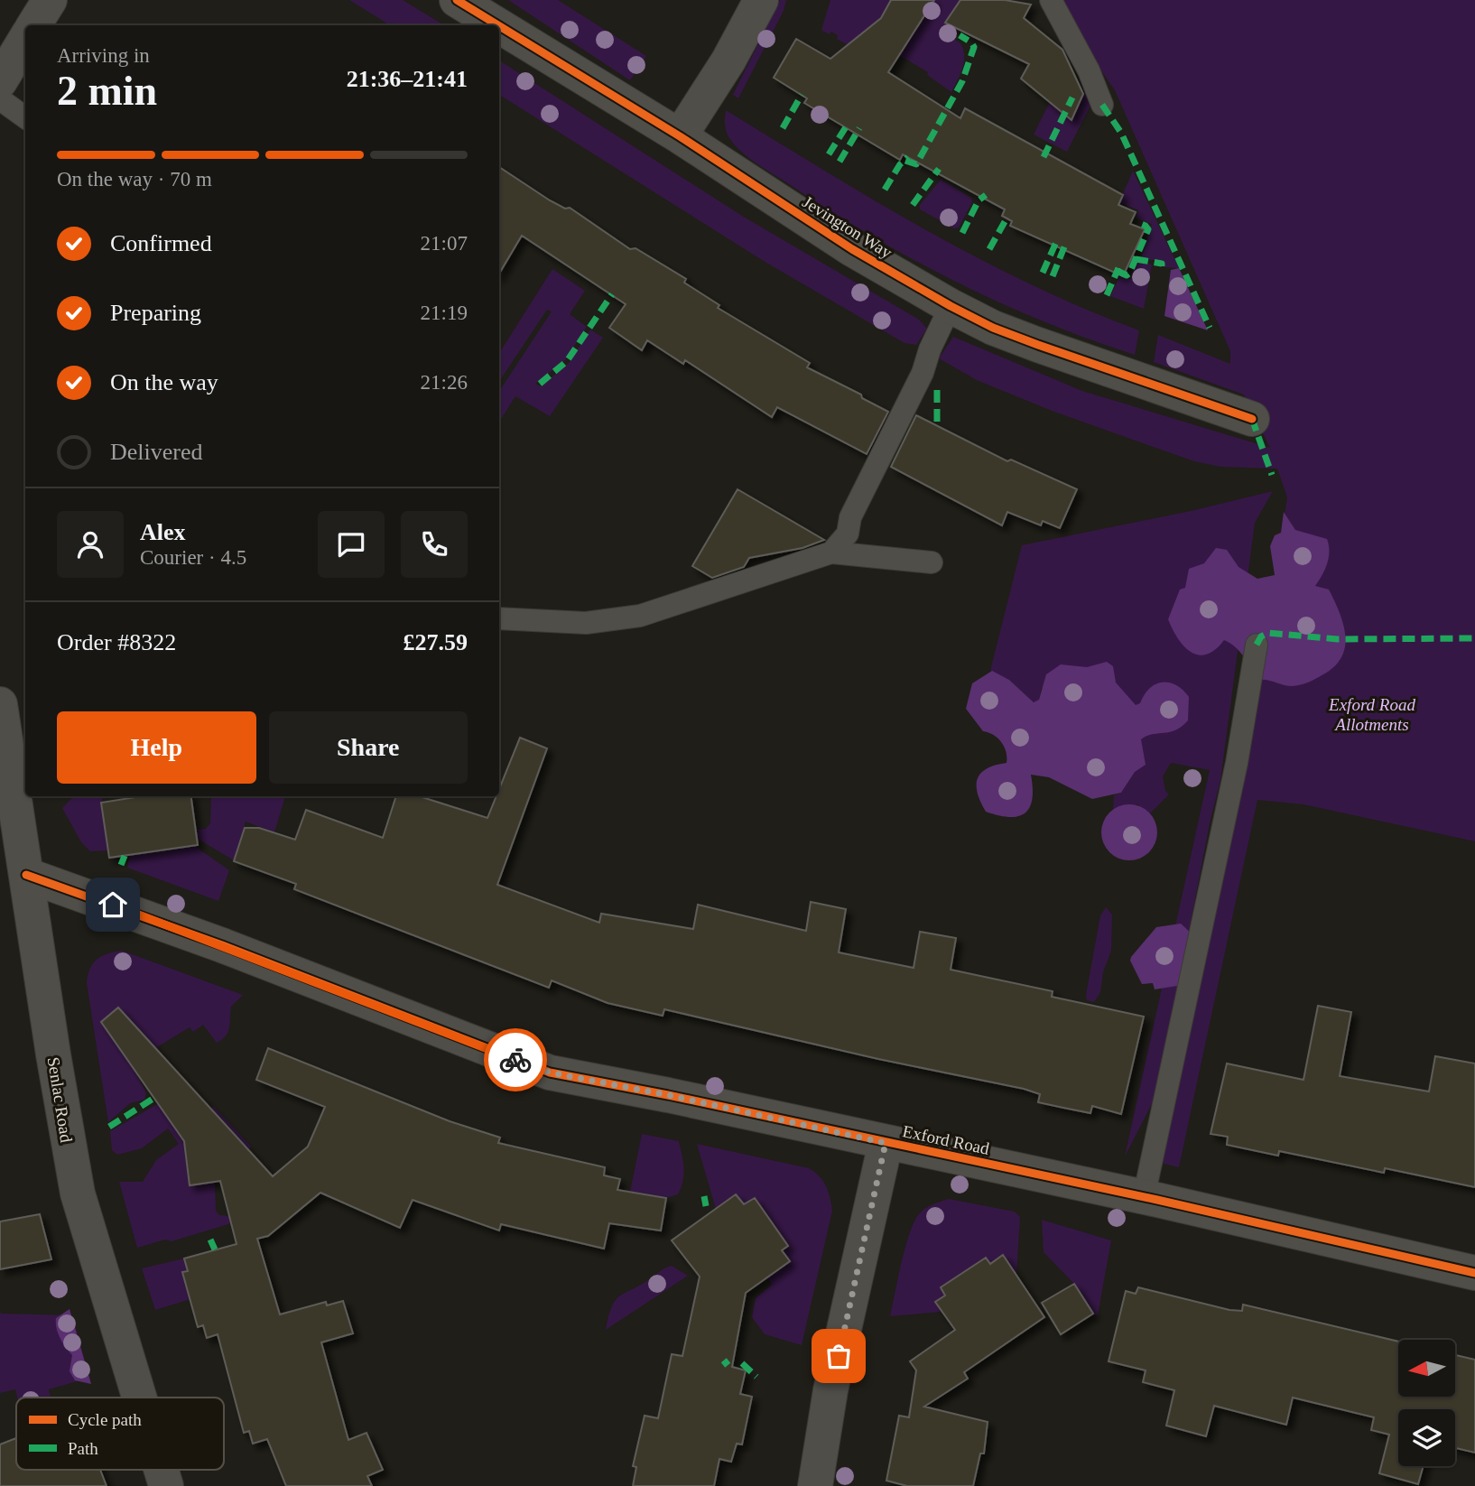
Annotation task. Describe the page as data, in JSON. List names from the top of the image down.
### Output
{
  "streets": {
    "street": ["Jevington Way", "Senlac Road", "Exford Road"]
  },
  "crossings": [
    ["Senlac Road", "Exford Road"]
  ],
  "parks": ["Exford Road Allotments"],
  "legend": ["Cycle path", "Path"],
  "north": "left",
  "page": {
    "heading": ["2 min", "Arriving in", "21:36–21:41"],
    "panel": [
      "Alex",
      "Courier · 4.5",
      "Order #8322",
      "£27.59"
    ],
    "bar": "On the way · 70 m",
    "list": [
      ["Confirmed", "21:07"],
      ["Preparing", "21:19"],
      ["On the way", "21:26"],
      "Delivered"
    ],
    "buttons": ["Help", "Share"]
  }
}
